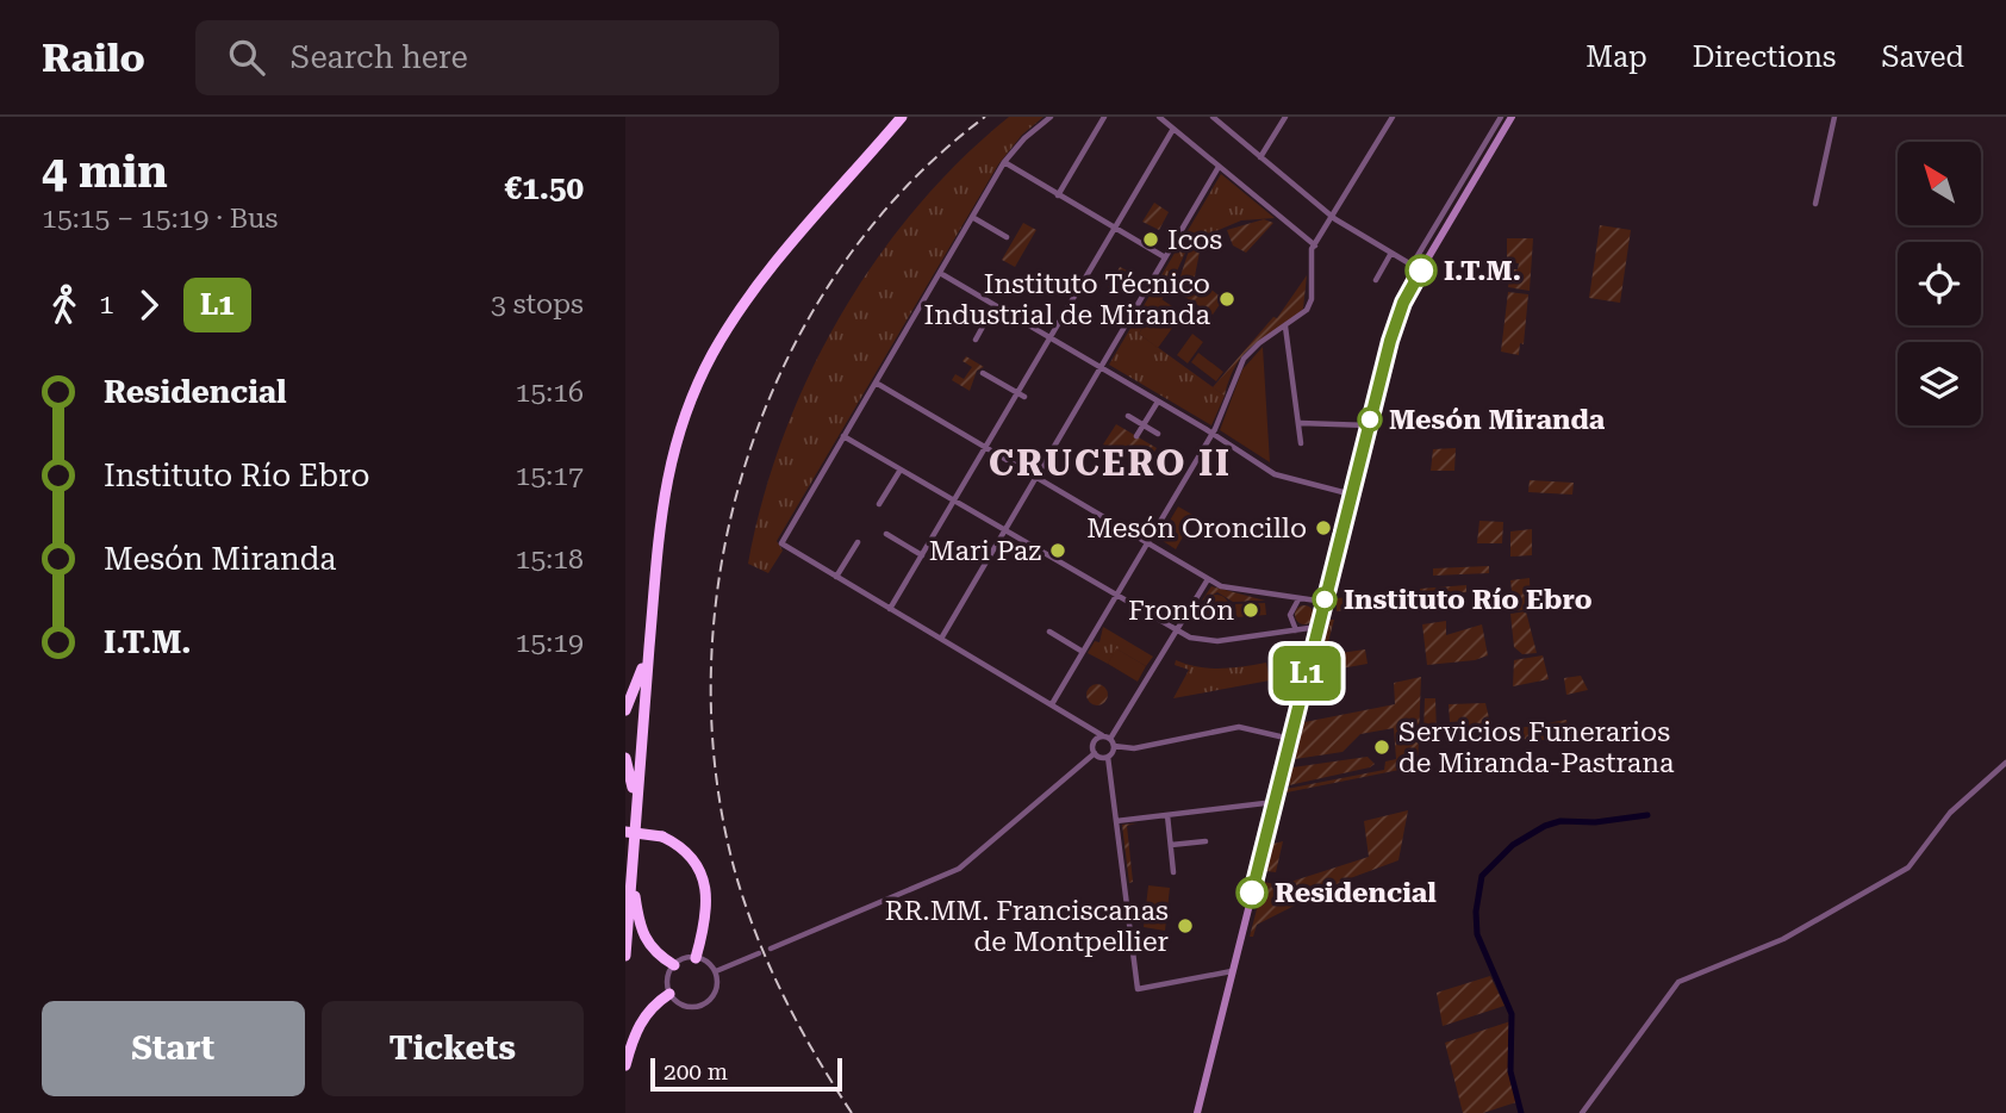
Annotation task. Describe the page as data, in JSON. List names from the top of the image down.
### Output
{
  "districts": ["CRUCERO II"],
  "places": [
    "Icos",
    "I.T.M.",
    "Instituto Técnico Industrial de Miranda",
    "Mesón Miranda",
    "Mesón Oroncillo",
    "Mari Paz",
    "Instituto Río Ebro",
    "Frontón",
    "Servicios Funerarios de Miranda-Pastrana",
    "Residencial",
    "RR.MM. Franciscanas de Montpellier"
  ],
  "lines": ["bus line L1"],
  "scale_bar": "200 m",
  "north": "top left",
  "page": {
    "header": "Railo",
    "search": "Search here",
    "nav": ["Map", "Directions", "Saved"],
    "heading": ["4 min", "15:15 – 15:19 · Bus", "€1.50"],
    "on_map": "L1",
    "legs": ["1", "L1", "3 stops"],
    "list": [
      {
        "name": "Residencial",
        "value": "15:16"
      },
      {
        "name": "Instituto Río Ebro",
        "value": "15:17"
      },
      {
        "name": "Mesón Miranda",
        "value": "15:18"
      },
      {
        "name": "I.T.M.",
        "value": "15:19"
      }
    ],
    "buttons": ["Start", "Tickets"],
    "scale": "200 m"
  }
}
